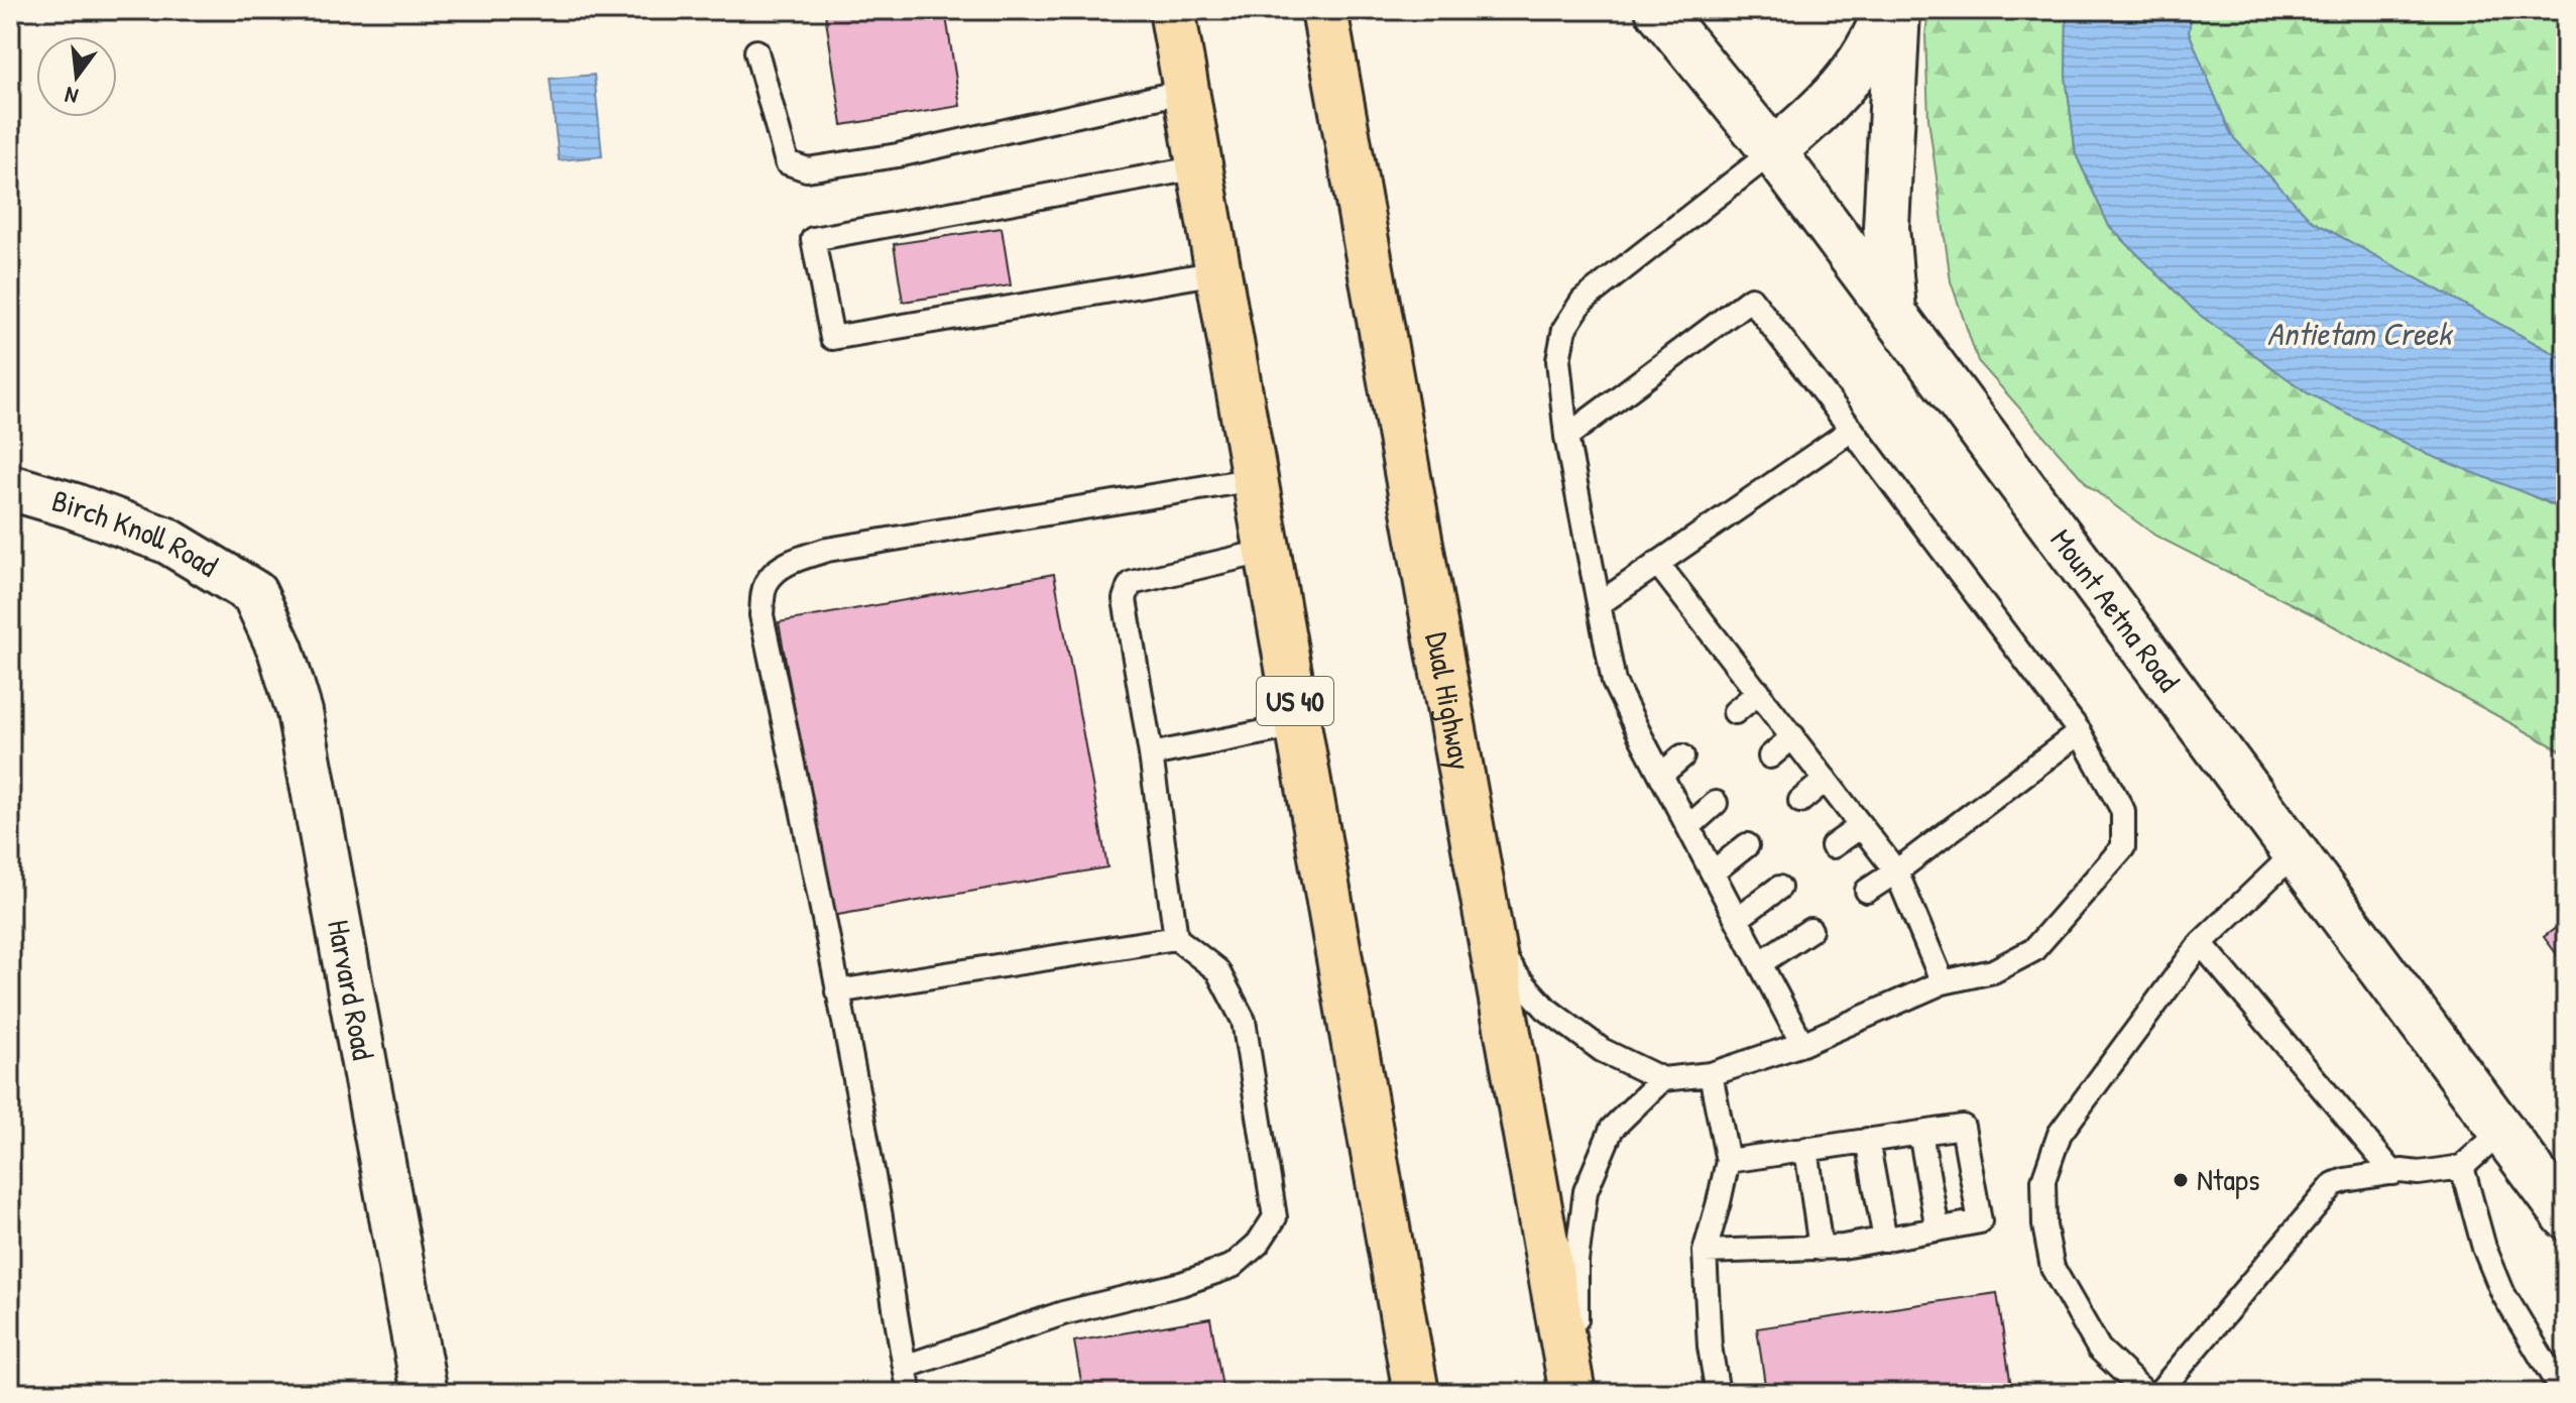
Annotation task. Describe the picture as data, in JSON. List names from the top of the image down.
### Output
{
  "streets": {
    "main road": ["US 40", "Dual Highway"],
    "street": ["Birch Knoll Road", "Mount Aetna Road", "Harvard Road"]
  },
  "crossings": [
    ["Birch Knoll Road", "Harvard Road"]
  ],
  "water": ["Antietam Creek"],
  "places": ["Ntaps"],
  "north": "bottom"
}
